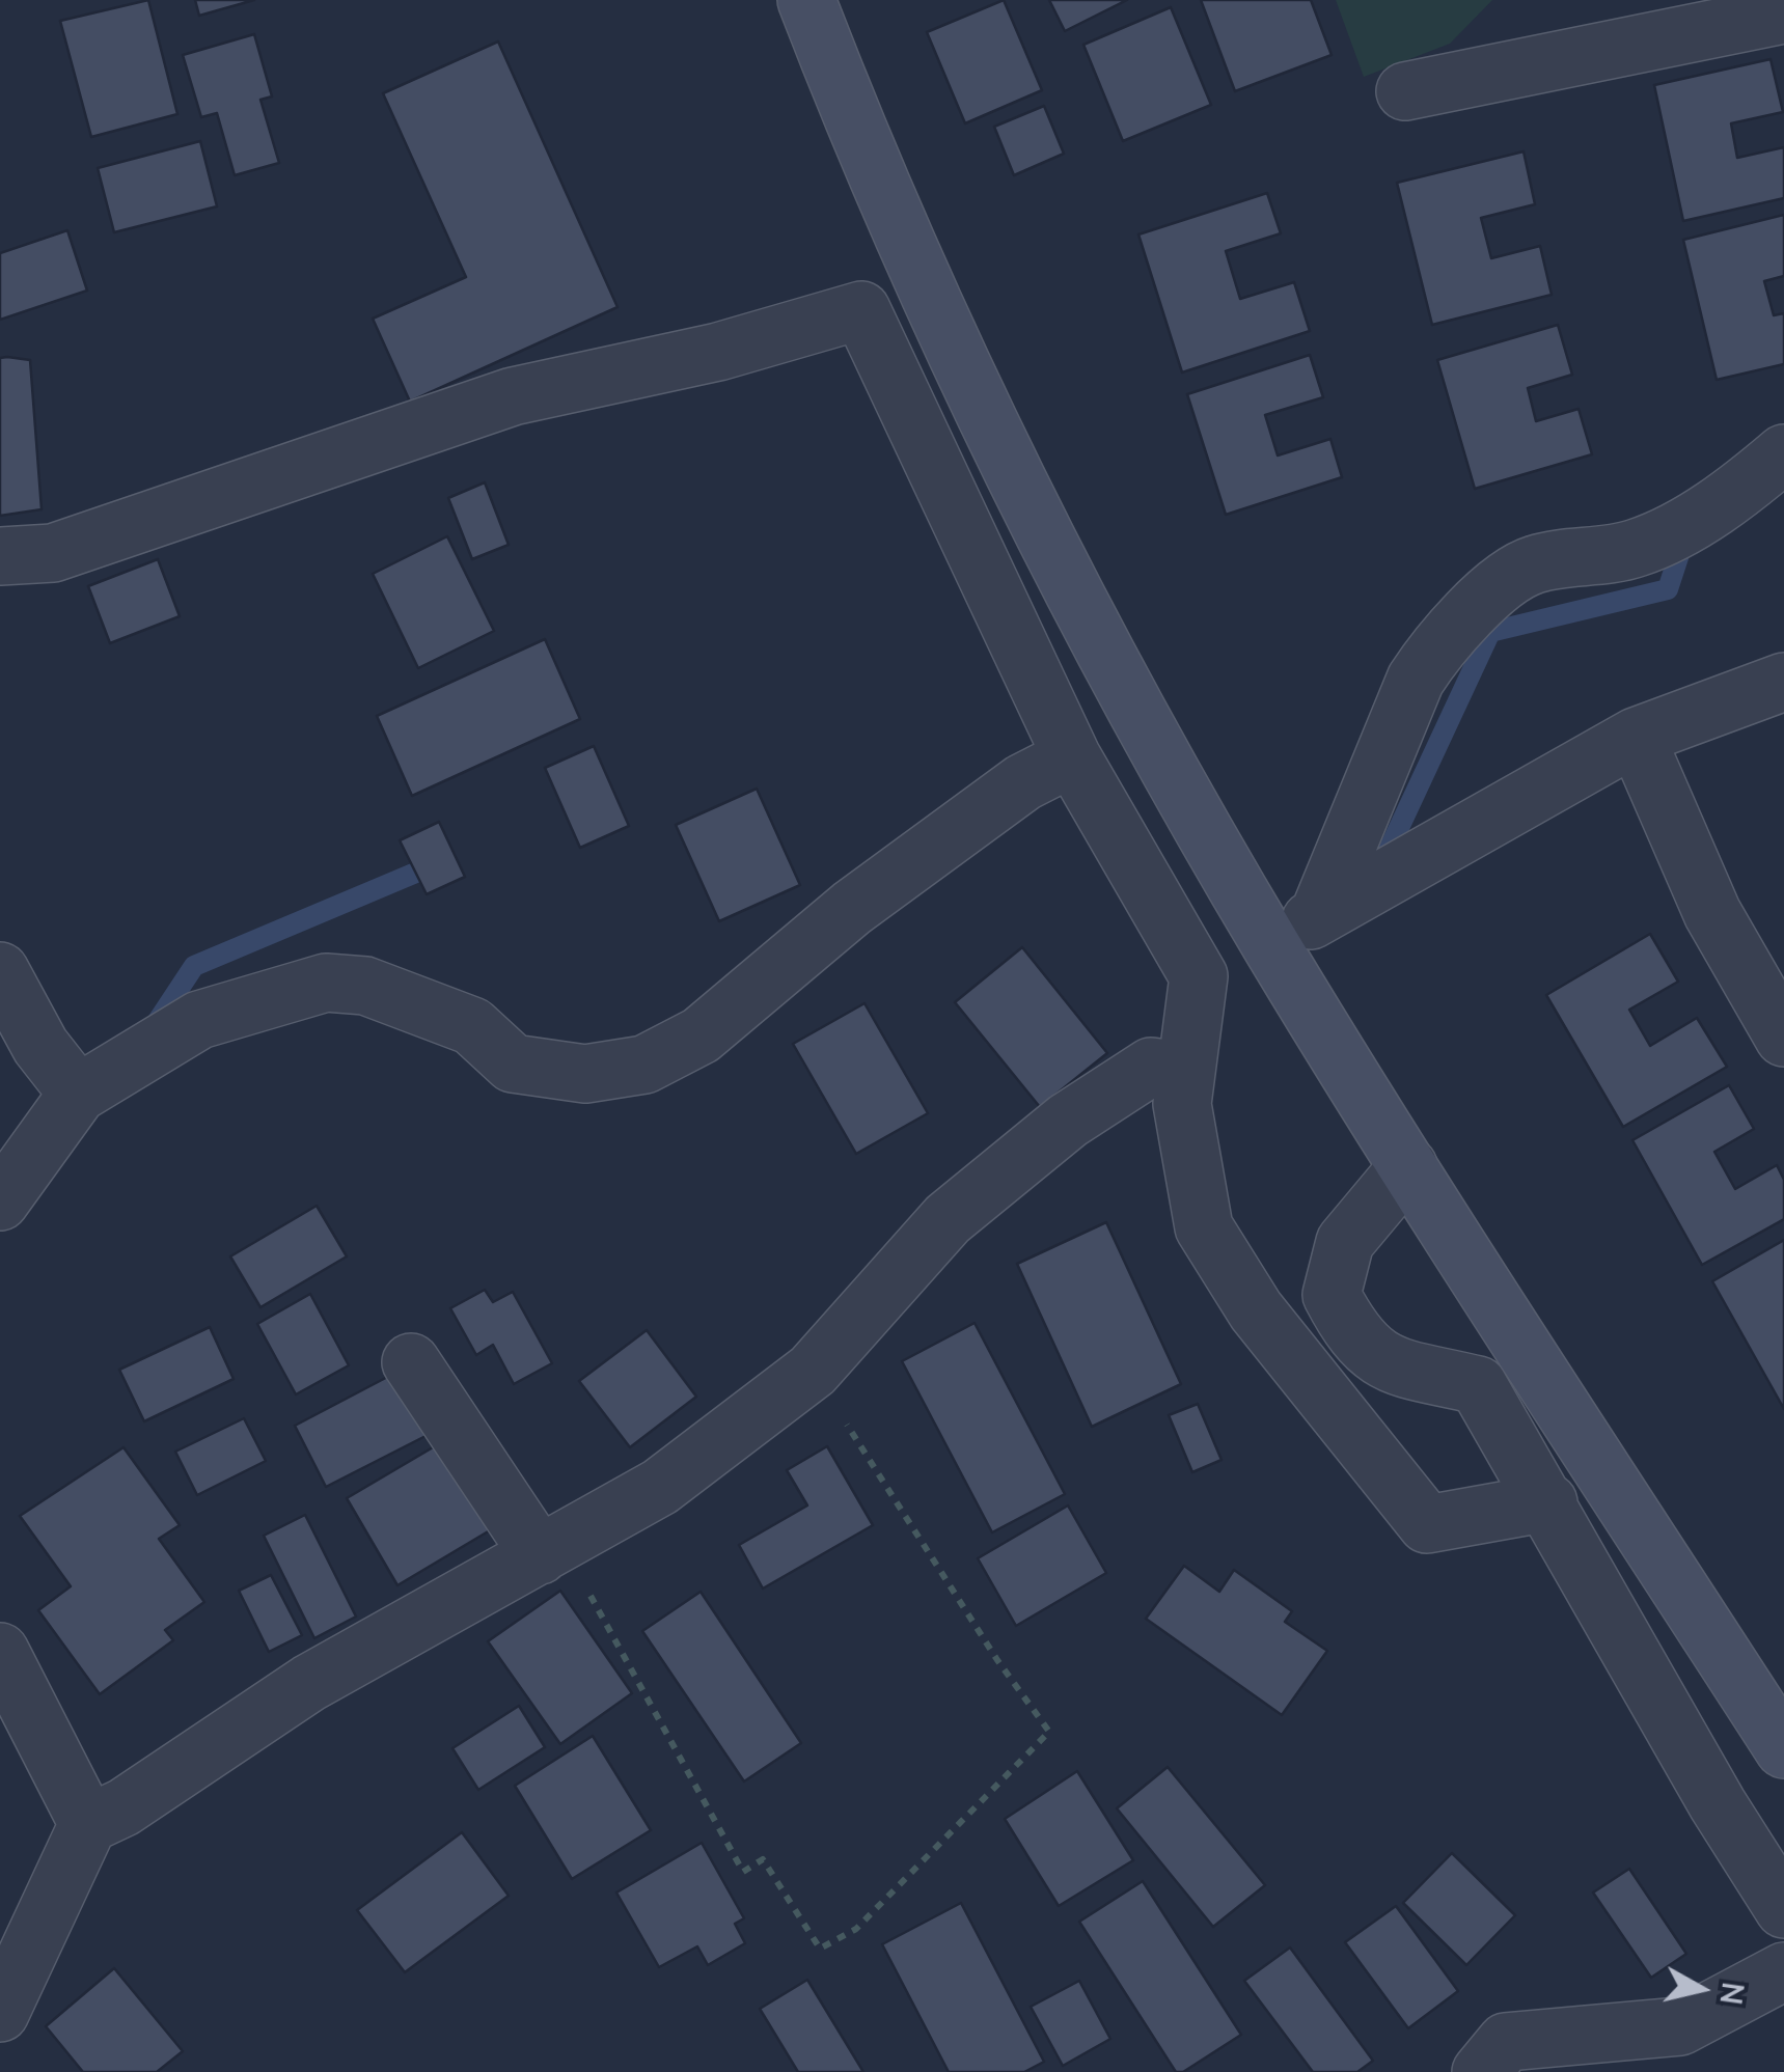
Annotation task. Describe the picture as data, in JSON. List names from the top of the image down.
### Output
{
  "north": "right"
}
